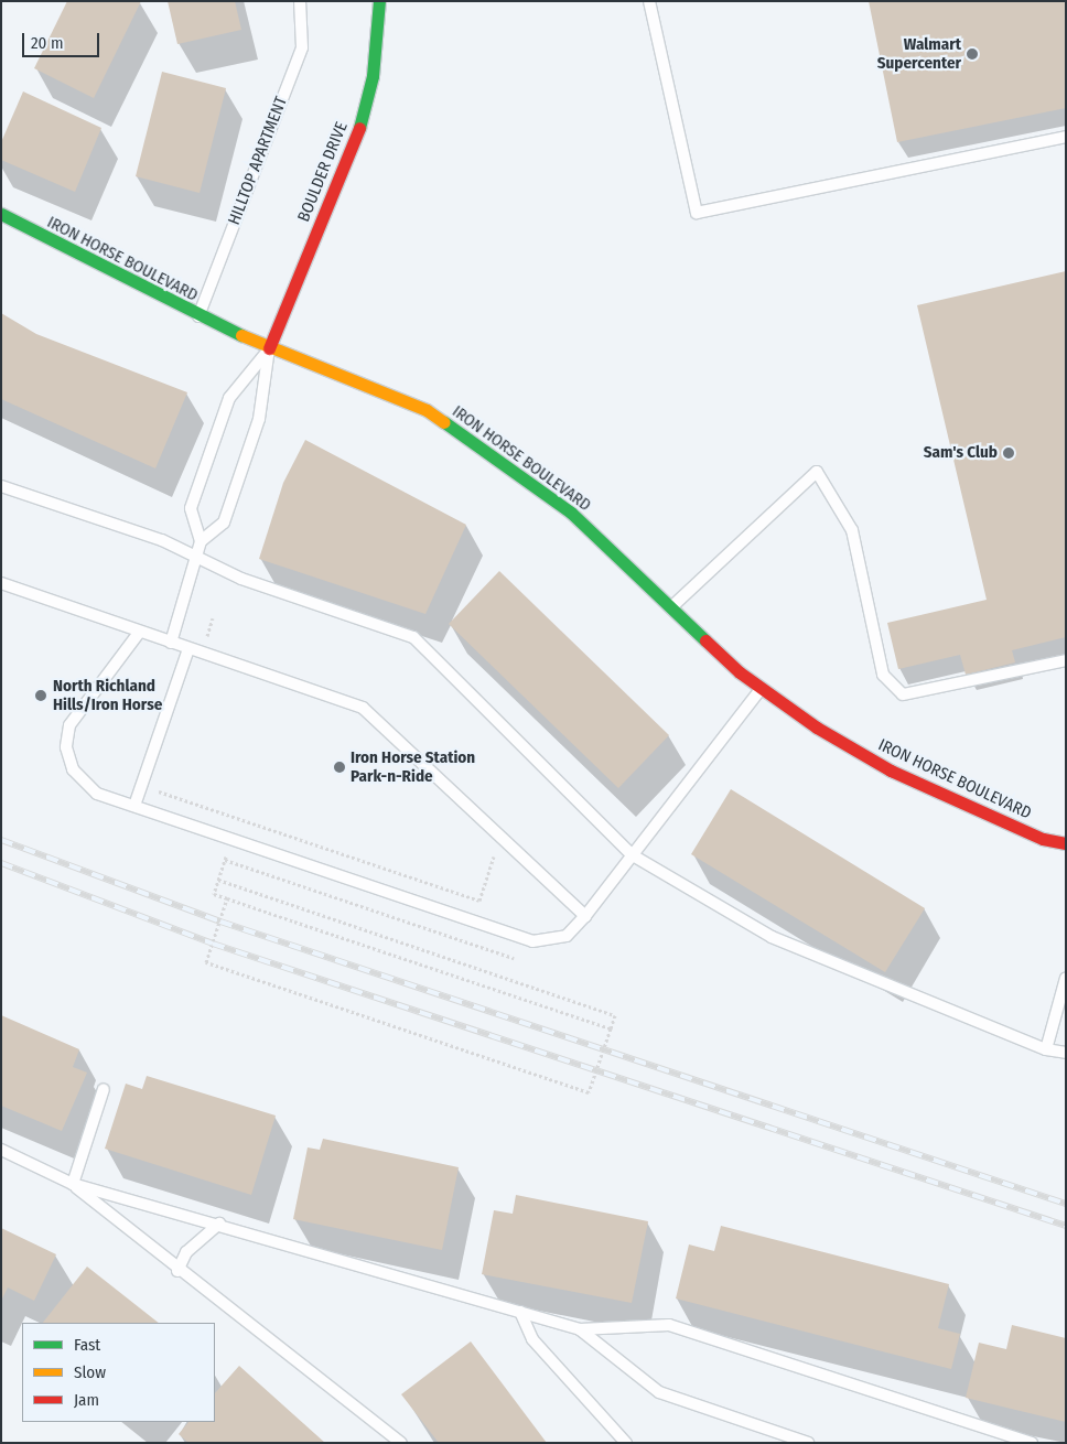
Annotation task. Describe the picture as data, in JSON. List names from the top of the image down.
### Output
{
  "streets": {
    "street": ["BOULDER DRIVE", "IRON HORSE BOULEVARD"],
    "lane": ["HILLTOP APARTMENT"]
  },
  "crossings": [
    ["HILLTOP APARTMENT", "IRON HORSE BOULEVARD"],
    ["BOULDER DRIVE", "IRON HORSE BOULEVARD"]
  ],
  "places": [
    "Walmart Supercenter",
    "Sam's Club",
    "North Richland Hills/Iron Horse",
    "Iron Horse Station Park-n-Ride"
  ],
  "legend": ["Fast", "Slow", "Jam"],
  "scale_bar": "20 m"
}
